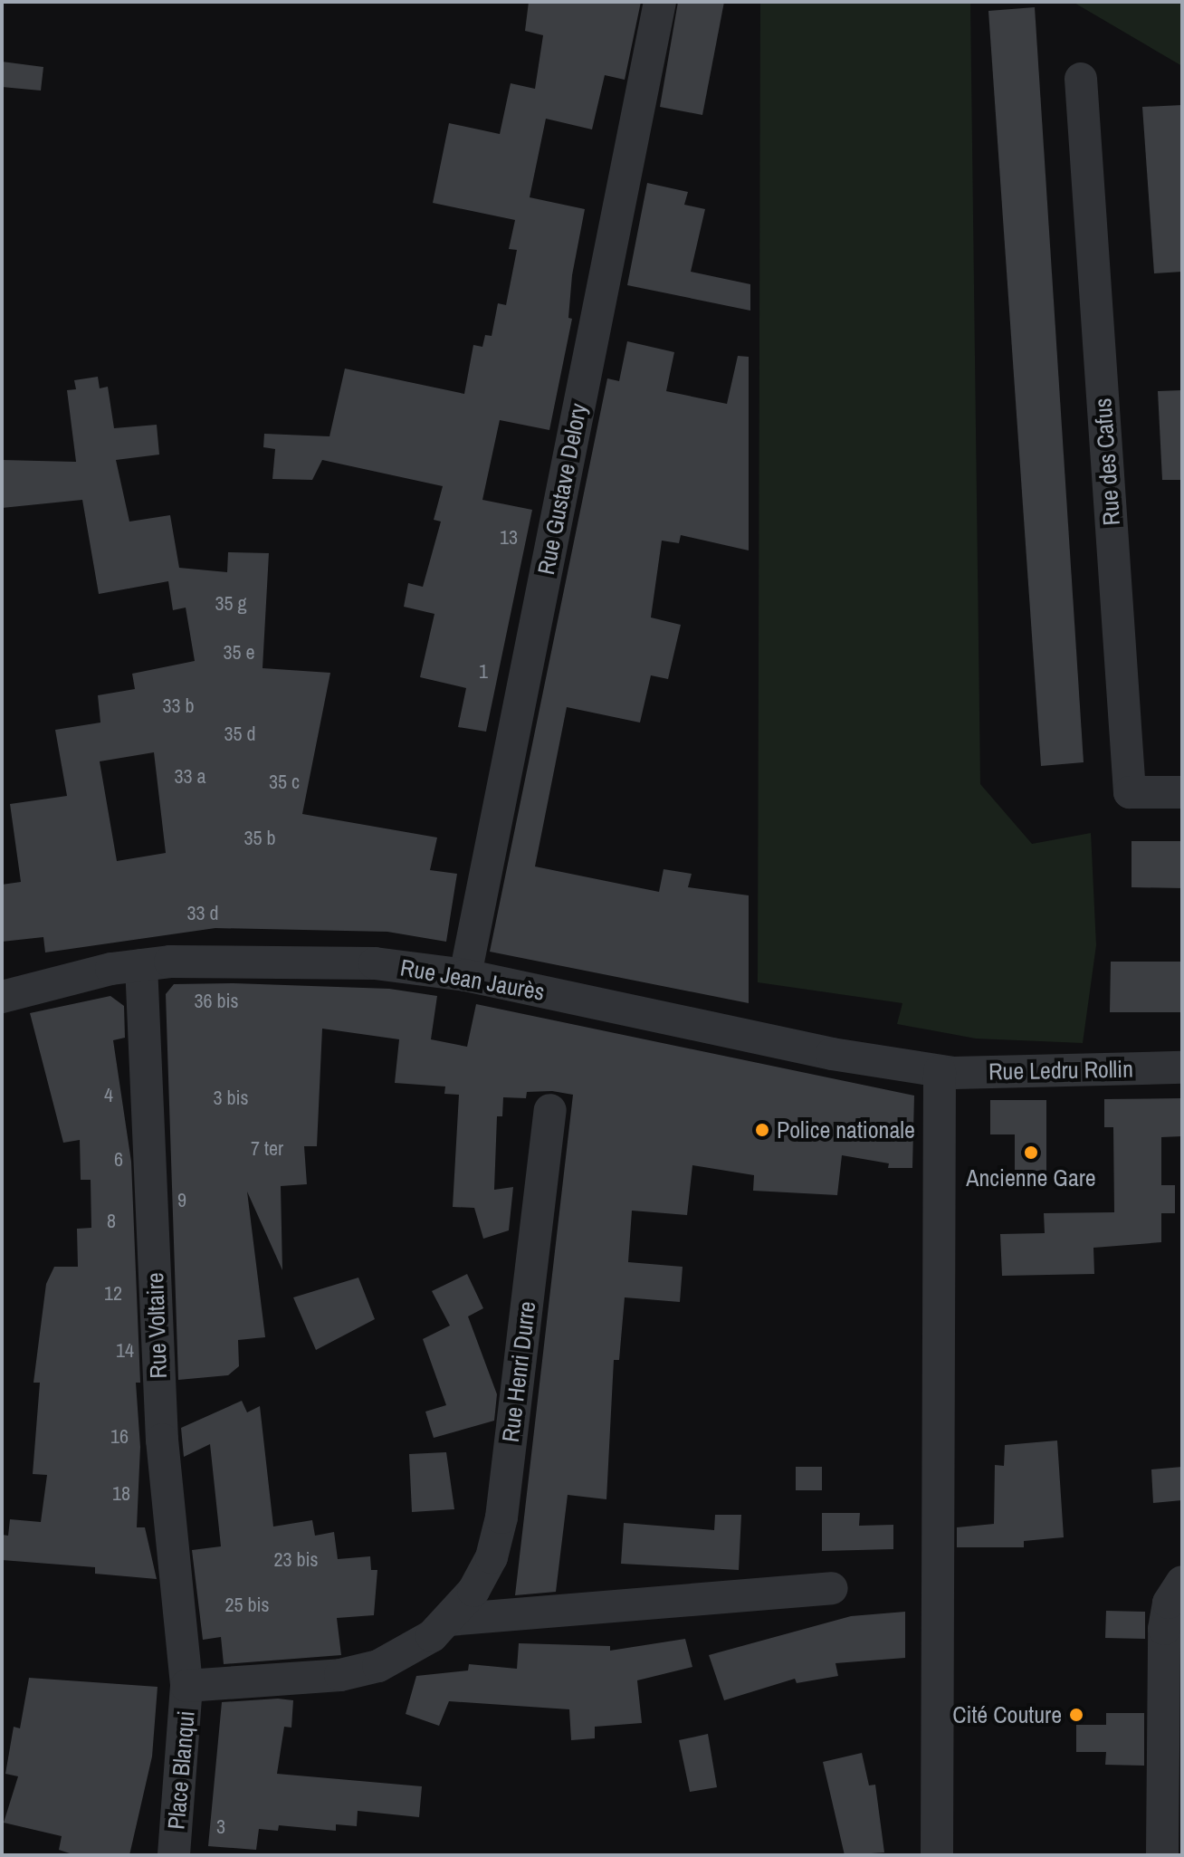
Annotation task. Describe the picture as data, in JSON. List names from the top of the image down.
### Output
{
  "streets": {
    "street": [
      "Rue des Cafus",
      "Rue Gustave Delory",
      "Rue Jean Jaurès",
      "Rue Ledru Rollin",
      "Rue Voltaire",
      "Rue Henri Durre",
      "Place Blanqui"
    ]
  },
  "crossings": [
    ["Rue Gustave Delory", "Rue Jean Jaurès"],
    ["Rue Jean Jaurès", "Rue Ledru Rollin"],
    ["Rue Jean Jaurès", "Rue Voltaire"],
    ["Rue Voltaire", "Rue Henri Durre"],
    ["Rue Voltaire", "Place Blanqui"],
    ["Rue Henri Durre", "Place Blanqui"]
  ],
  "places": ["Police nationale", "Ancienne Gare", "Cité Couture"],
  "house_numbers": [
    "13",
    "35 g",
    "35 e",
    "1",
    "33 b",
    "35 d",
    "33 a",
    "35 c",
    "35 b",
    "33 d",
    "36 bis",
    "4",
    "3 bis",
    "7 ter",
    "6",
    "9",
    "8",
    "12",
    "14",
    "16",
    "18",
    "23 bis",
    "25 bis",
    "3"
  ]
}
